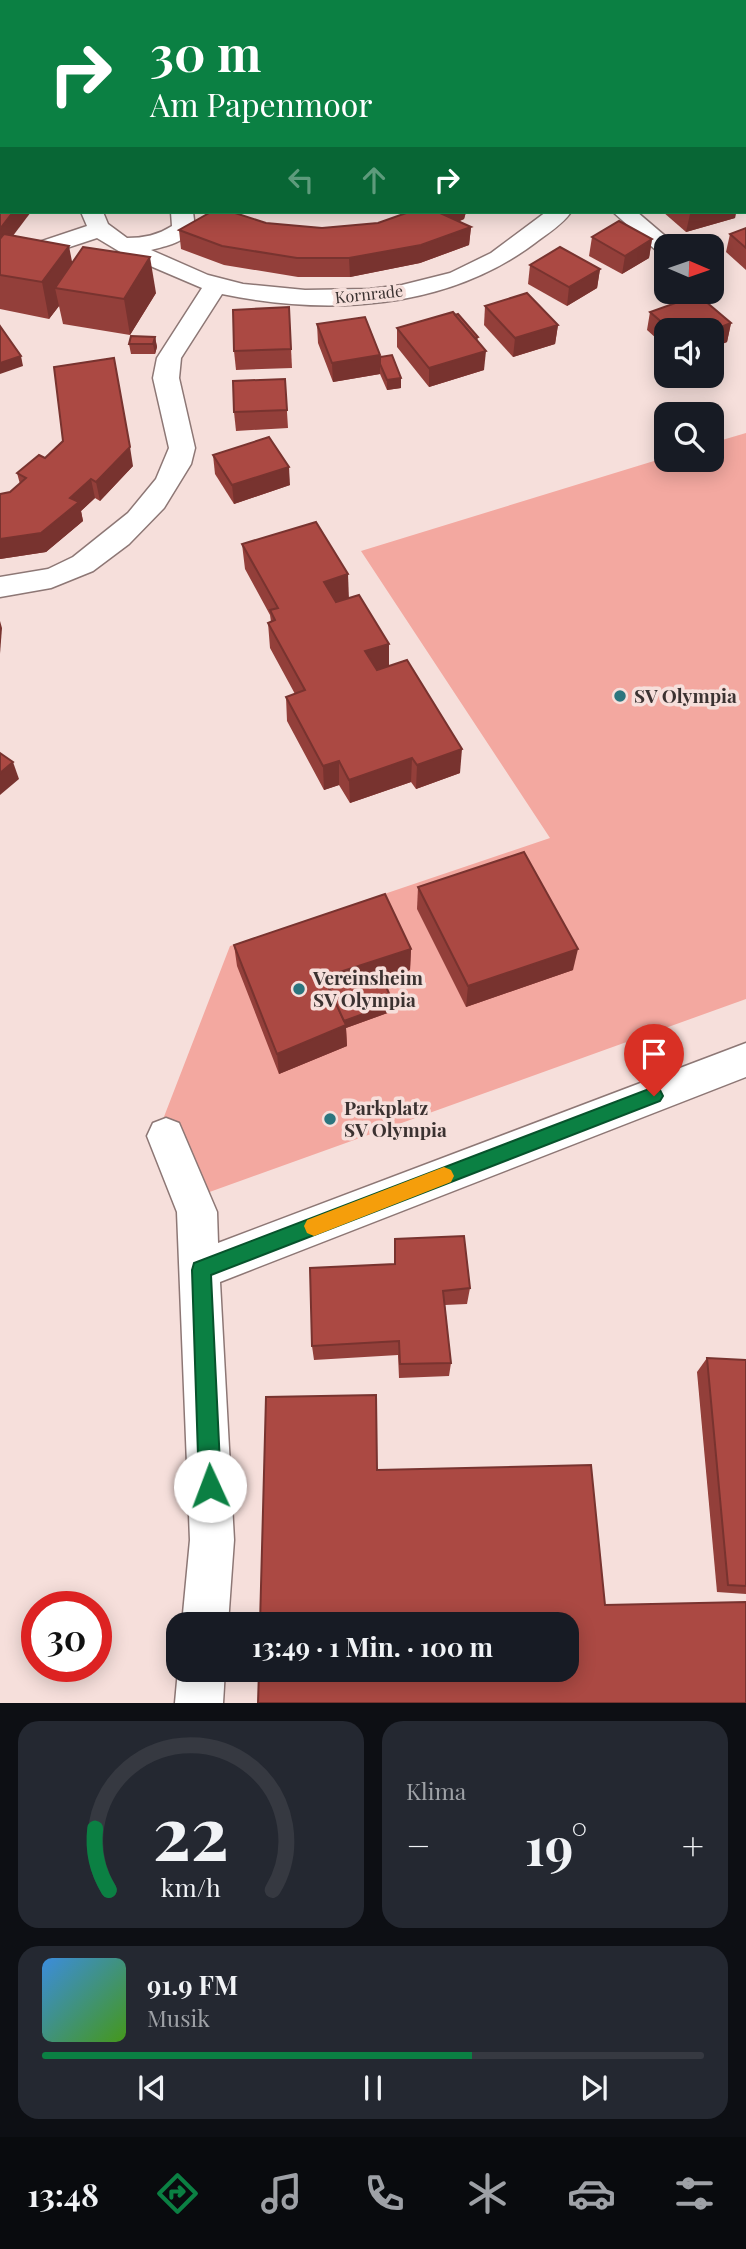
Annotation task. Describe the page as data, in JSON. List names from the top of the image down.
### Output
{
  "streets": {
    "street": ["Kornrade"]
  },
  "places": ["SV Olympia", "Vereinsheim SV Olympia", "Parkplatz SV Olympia"],
  "north": "right",
  "page": {
    "turn": ["30 m", "Am Papenmoor"],
    "limit": "30",
    "trip": "13:49 · 1 Min. · 100 m",
    "tile": "Klima",
    "heat": ["−", "19°", "+"],
    "song": ["91.9 FM", "Musik"],
    "tabs": "13:48",
    "gauge": ["22", "km/h"]
  }
}
